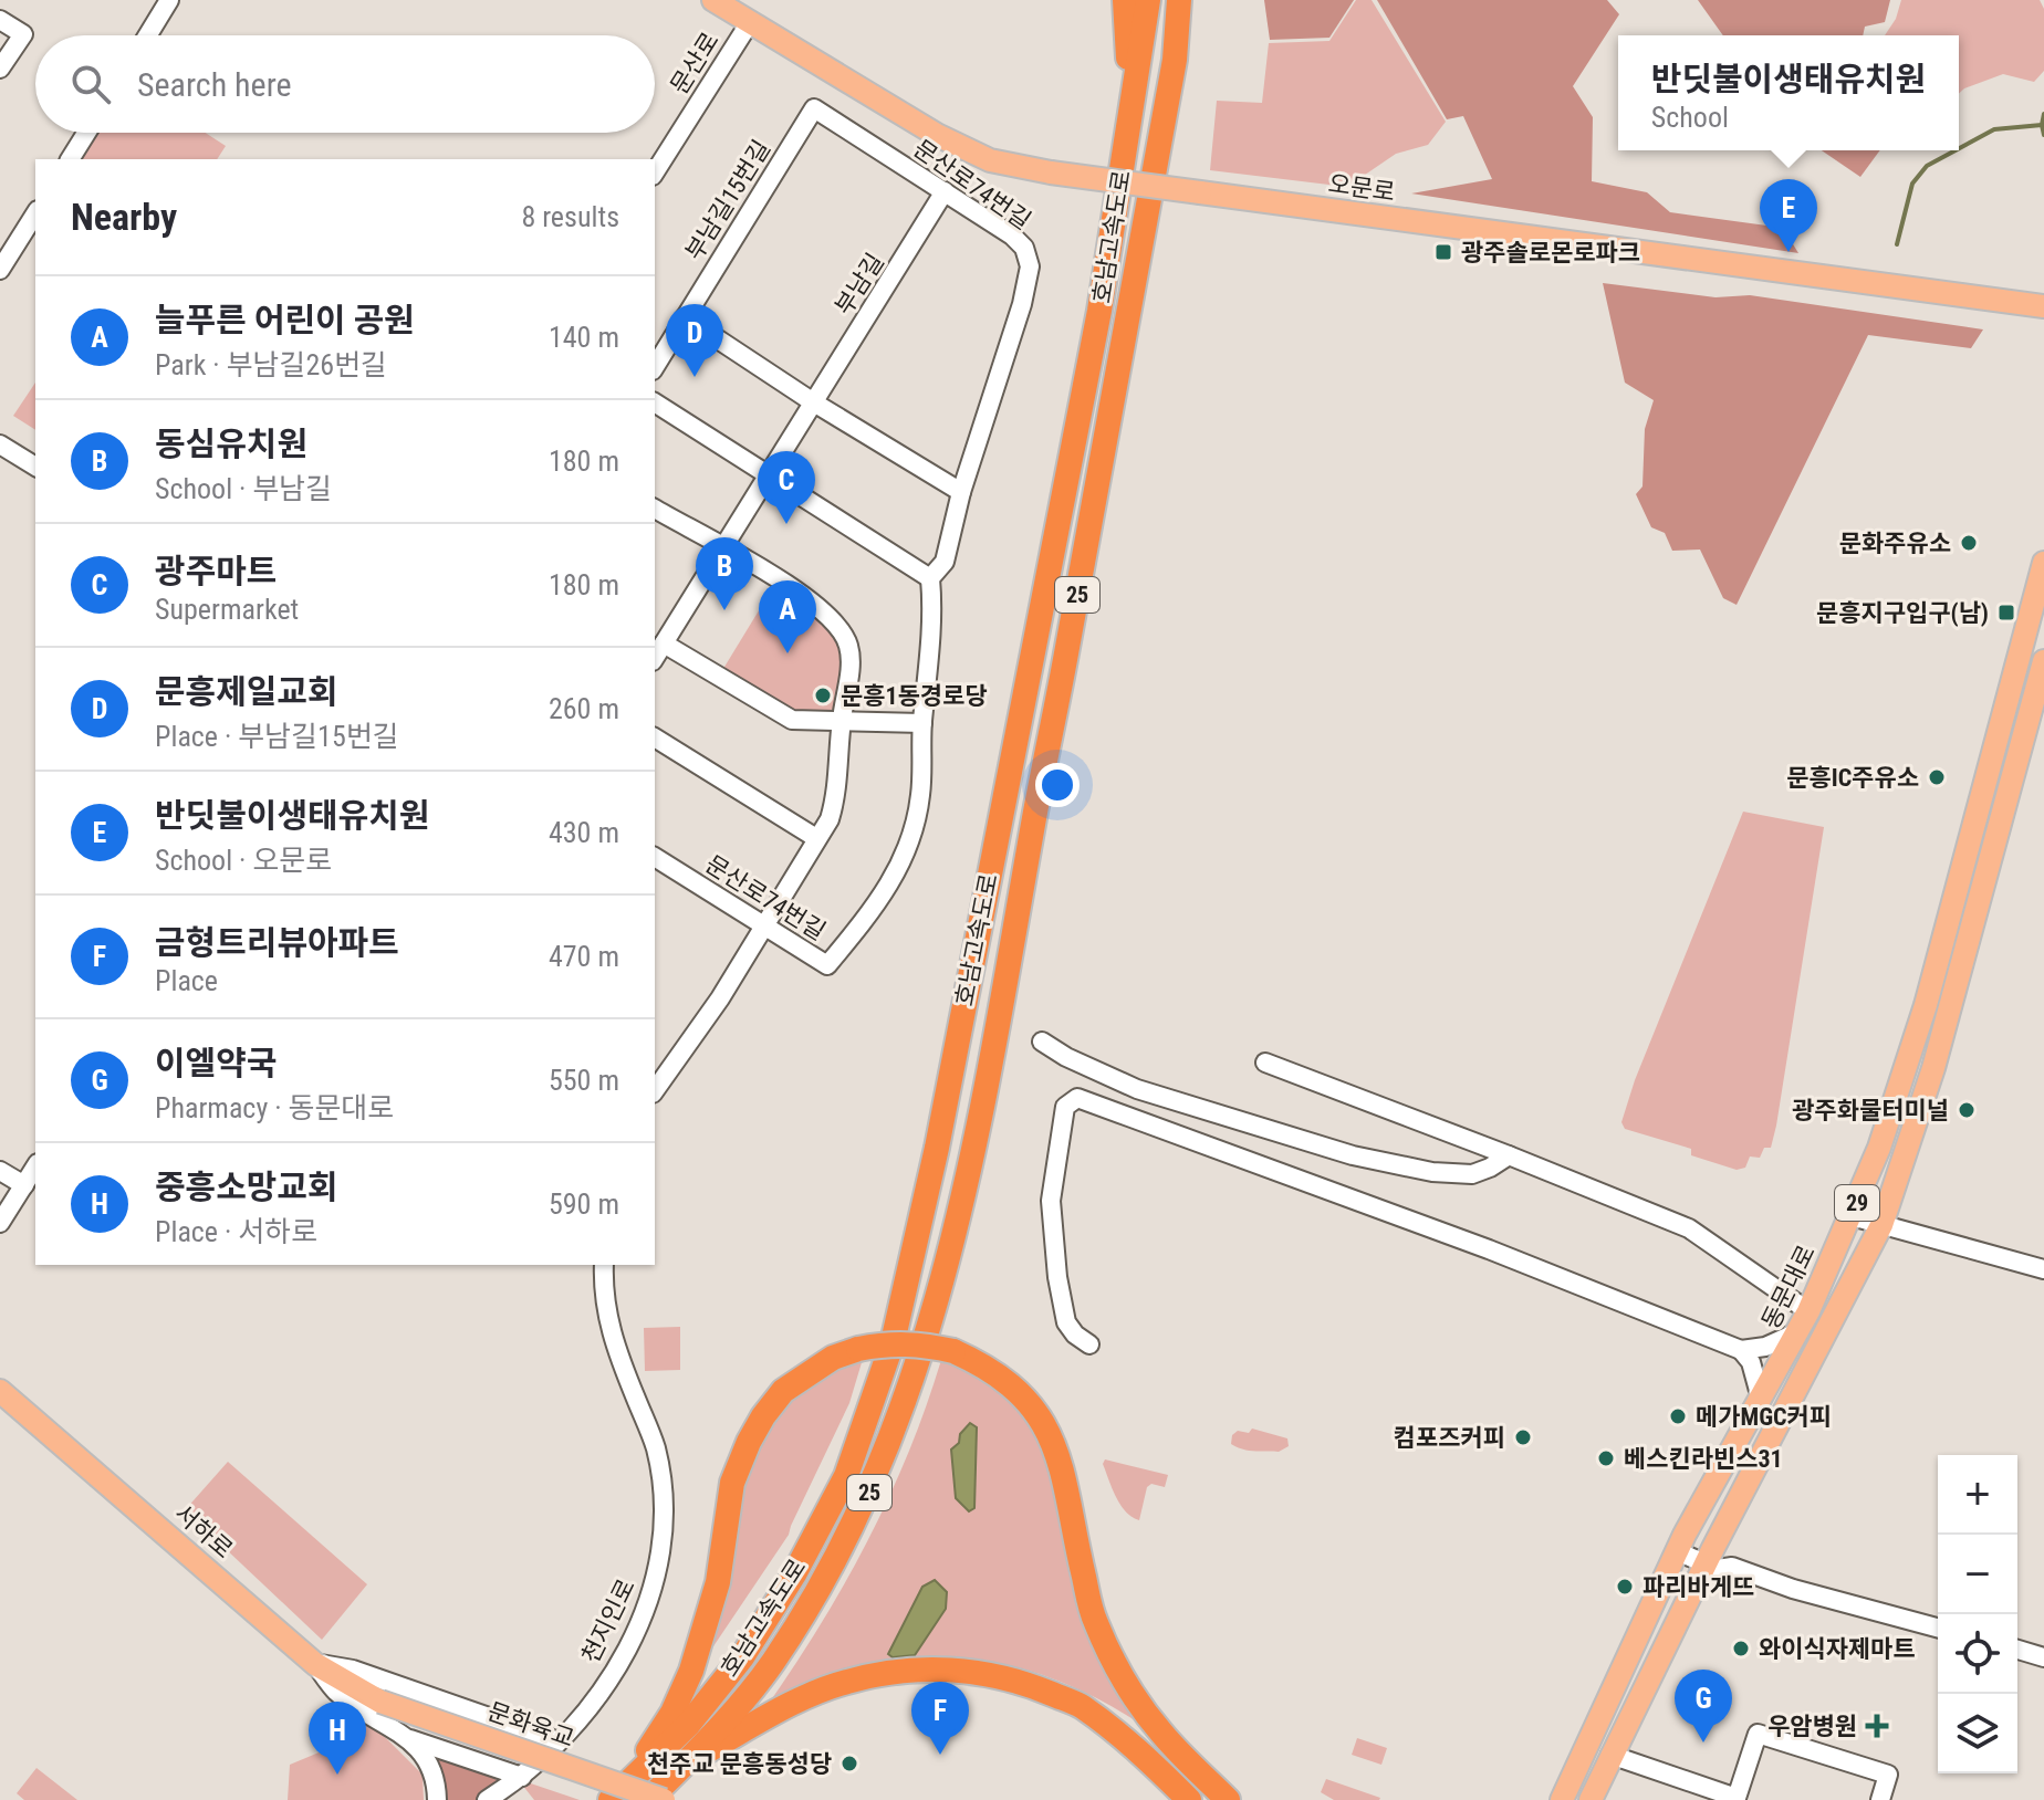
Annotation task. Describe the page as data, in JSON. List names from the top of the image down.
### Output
{
  "streets": {
    "highway": ["호남고속도로", "25"],
    "main road": [
      "오문로",
      "29",
      "동문대로",
      "서하로",
      "문화육교"
    ],
    "street": [
      "문산로",
      "문산로74번길",
      "부남길15번길",
      "부남길",
      "천지인로"
    ]
  },
  "crossings": [
    ["문산로", "오문로"],
    ["문산로74번길", "부남길15번길"],
    ["문산로74번길", "부남길"],
    ["서하로", "문화육교"]
  ],
  "places": {
    "transit": ["광주솔로몬로파크", "문흥지구입구(남)"],
    "other": [
      "문화주유소",
      "문흥1동경로당",
      "문흥IC주유소",
      "광주화물터미널",
      "메가MGC커피",
      "컴포즈커피",
      "베스킨라빈스31",
      "파리바게뜨",
      "와이식자제마트",
      "천주교 문흥동성당"
    ],
    "health": ["우암병원"]
  },
  "page": {
    "popup": ["반딧불이생태유치원", "School"],
    "search": "Search here",
    "heading": ["Nearby", "8 results"],
    "pins": [
      "E",
      "D",
      "C",
      "B",
      "A",
      "G",
      "F",
      "H"
    ],
    "list": [
      {
        "mark": "A",
        "name": "늘푸른 어린이 공원",
        "note": "Park · 부남길26번길",
        "value": "140 m"
      },
      {
        "mark": "B",
        "name": "동심유치원",
        "note": "School · 부남길",
        "value": "180 m"
      },
      {
        "mark": "C",
        "name": "광주마트",
        "note": "Supermarket",
        "value": "180 m"
      },
      {
        "mark": "D",
        "name": "문흥제일교회",
        "note": "Place · 부남길15번길",
        "value": "260 m"
      },
      {
        "mark": "E",
        "name": "반딧불이생태유치원",
        "note": "School · 오문로",
        "value": "430 m"
      },
      {
        "mark": "F",
        "name": "금형트리뷰아파트",
        "note": "Place",
        "value": "470 m"
      },
      {
        "mark": "G",
        "name": "이엘약국",
        "note": "Pharmacy · 동문대로",
        "value": "550 m"
      },
      {
        "mark": "H",
        "name": "중흥소망교회",
        "note": "Place · 서하로",
        "value": "590 m"
      }
    ],
    "map_buttons": ["+", "−"]
  }
}
